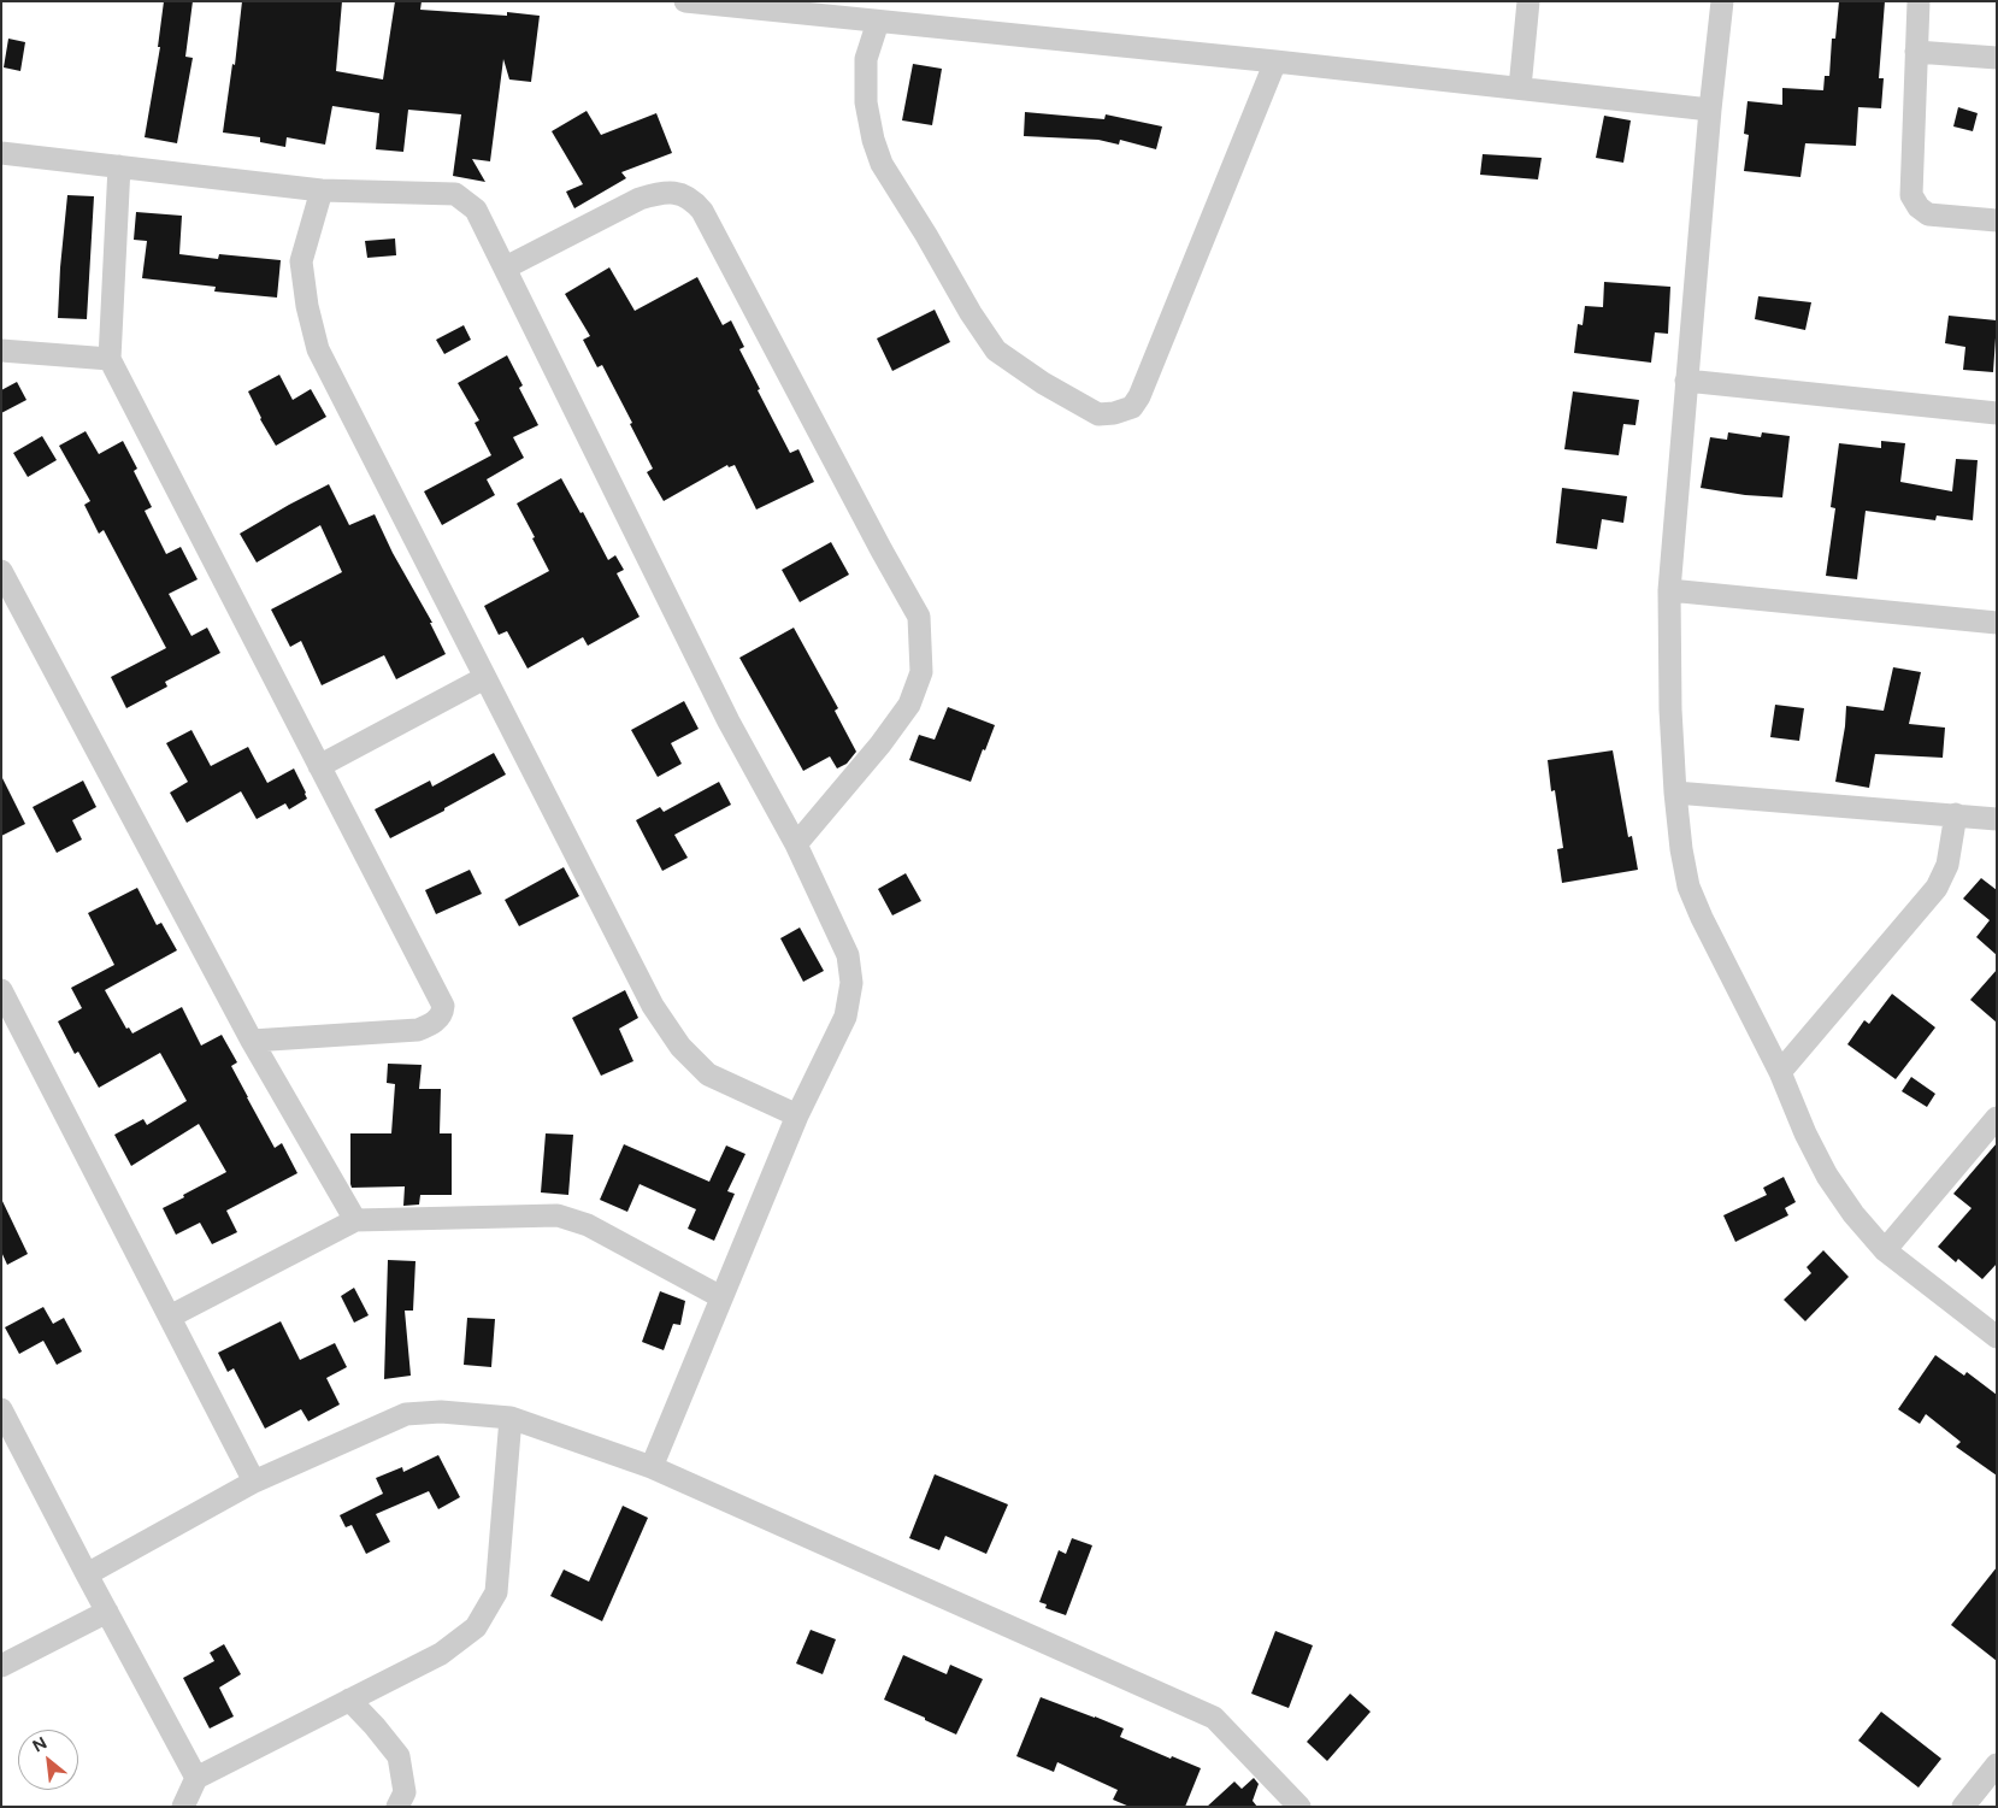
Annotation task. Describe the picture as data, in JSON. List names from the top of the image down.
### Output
{
  "north": "top left"
}
